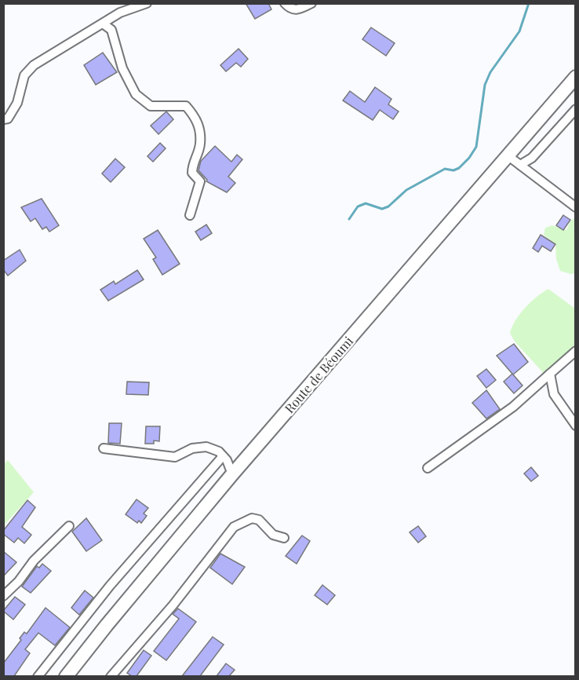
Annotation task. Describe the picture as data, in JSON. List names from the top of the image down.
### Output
{
  "streets": {
    "main road": ["Route de Béoumi"]
  }
}
